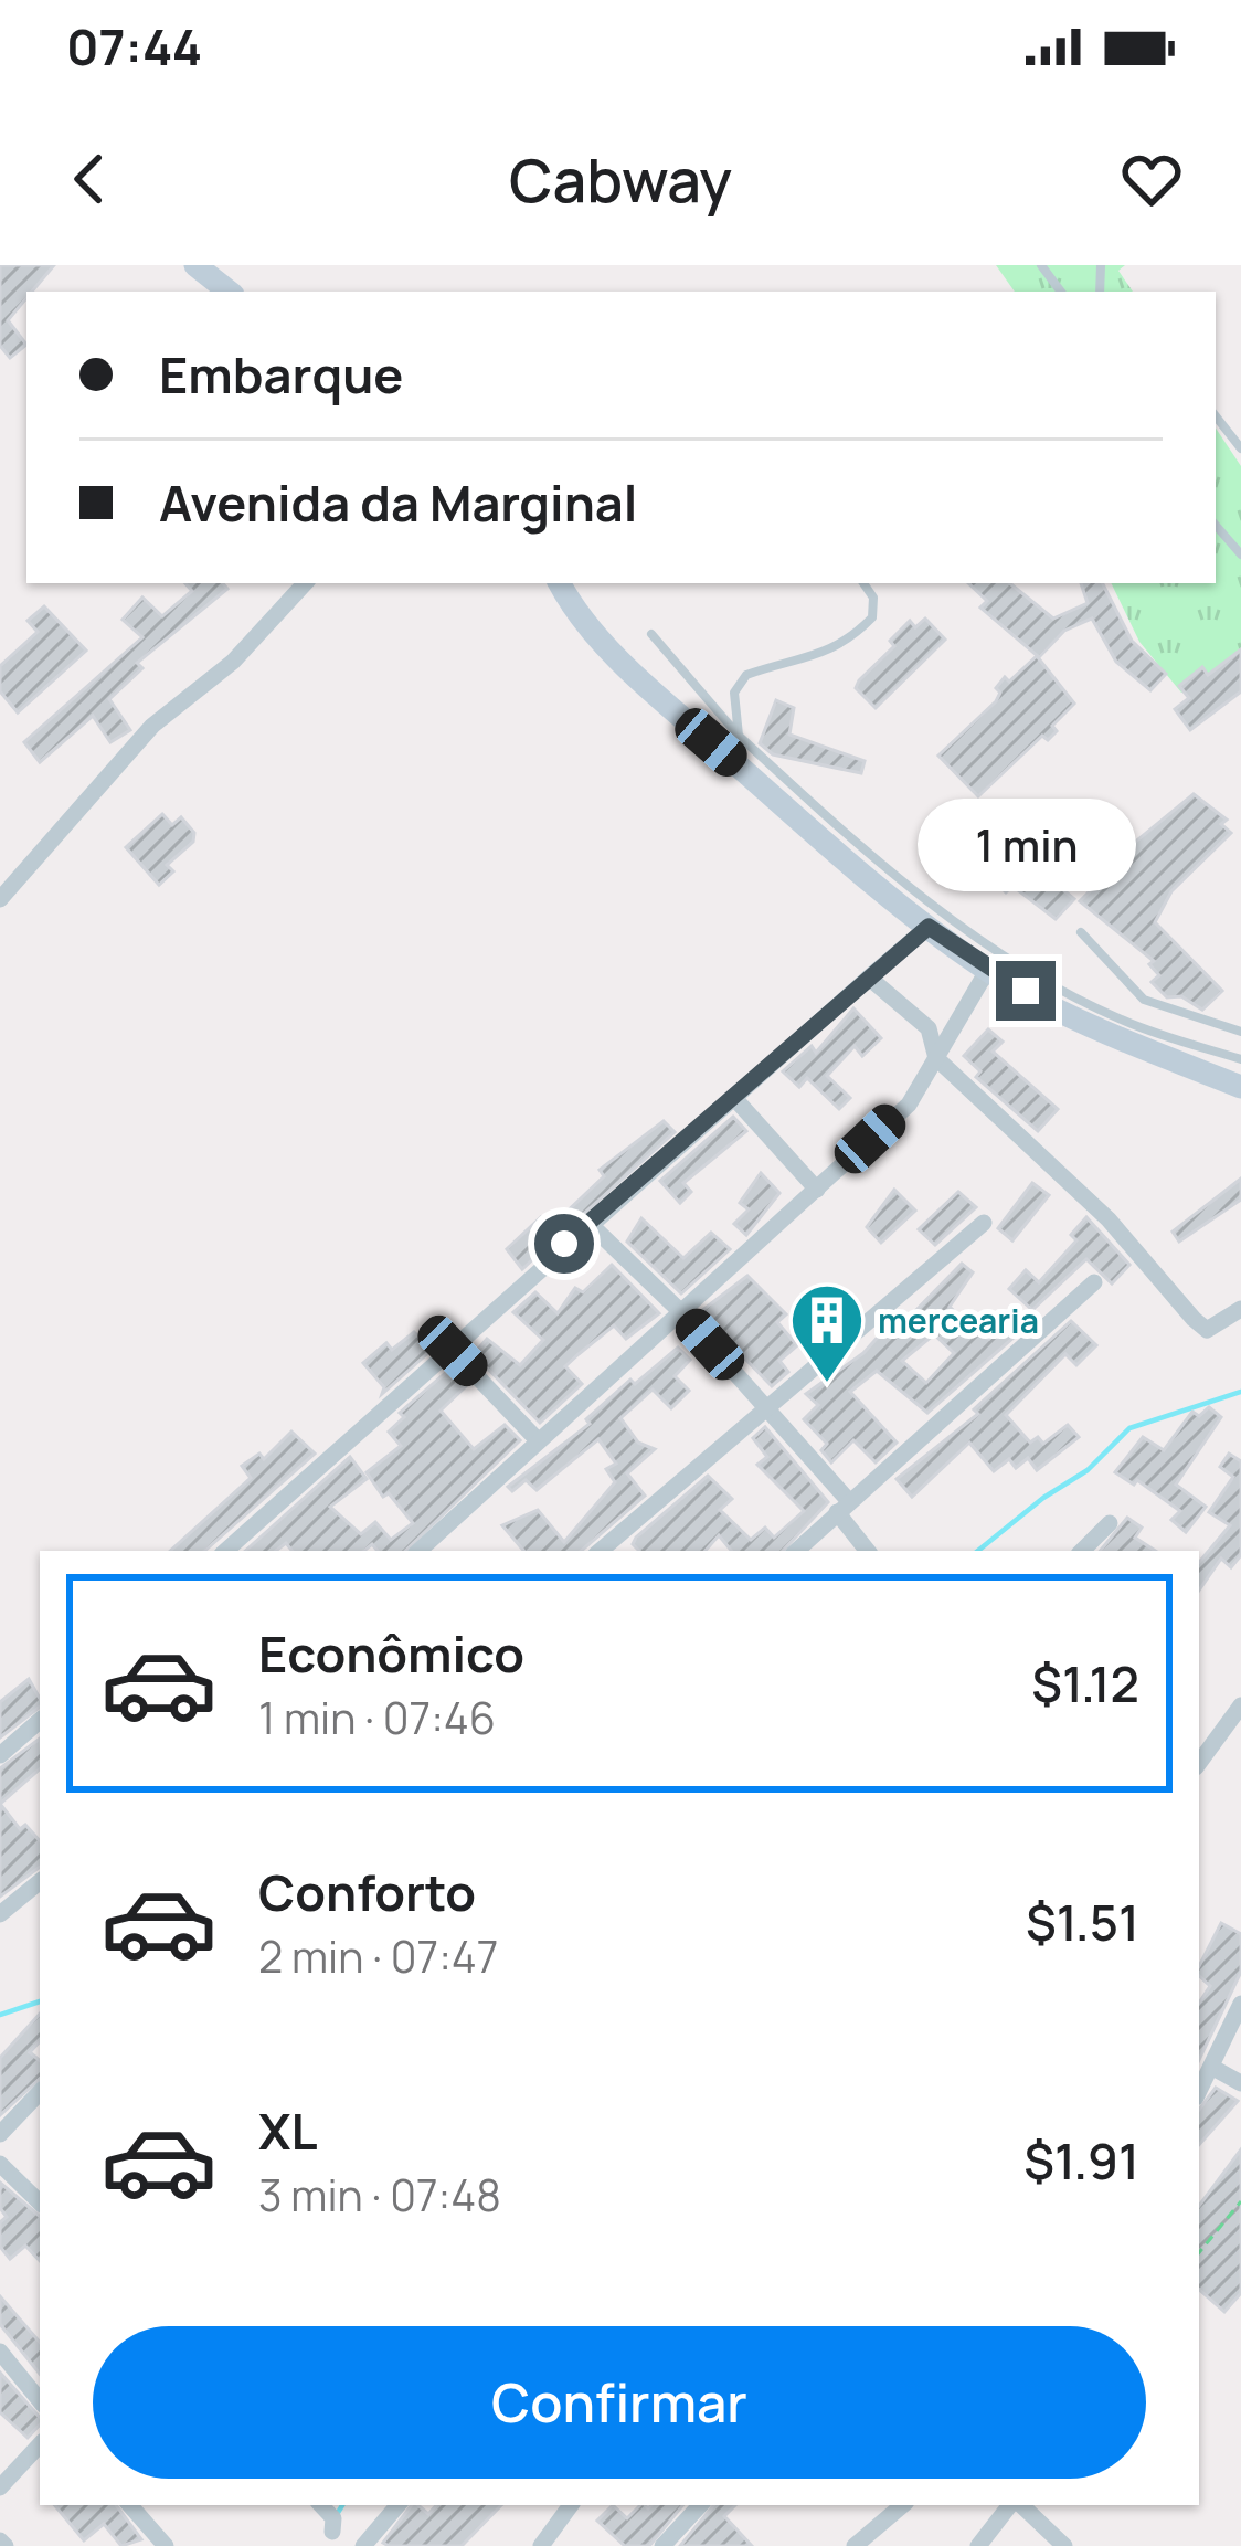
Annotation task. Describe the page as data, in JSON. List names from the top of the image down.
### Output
{
  "places": {
    "building": ["mercearia"]
  },
  "page": {
    "status": "07:44",
    "header": "Cabway",
    "banner": ["Embarque", "Avenida da Marginal"],
    "bubble": "1 min",
    "list": [
      {
        "name": "Econômico",
        "note": "1 min · 07:46",
        "value": "$1.12"
      },
      {
        "name": "Conforto",
        "note": "2 min · 07:47",
        "value": "$1.51"
      },
      {
        "name": "XL",
        "note": "3 min · 07:48",
        "value": "$1.91"
      }
    ],
    "buttons": "Confirmar"
  }
}
